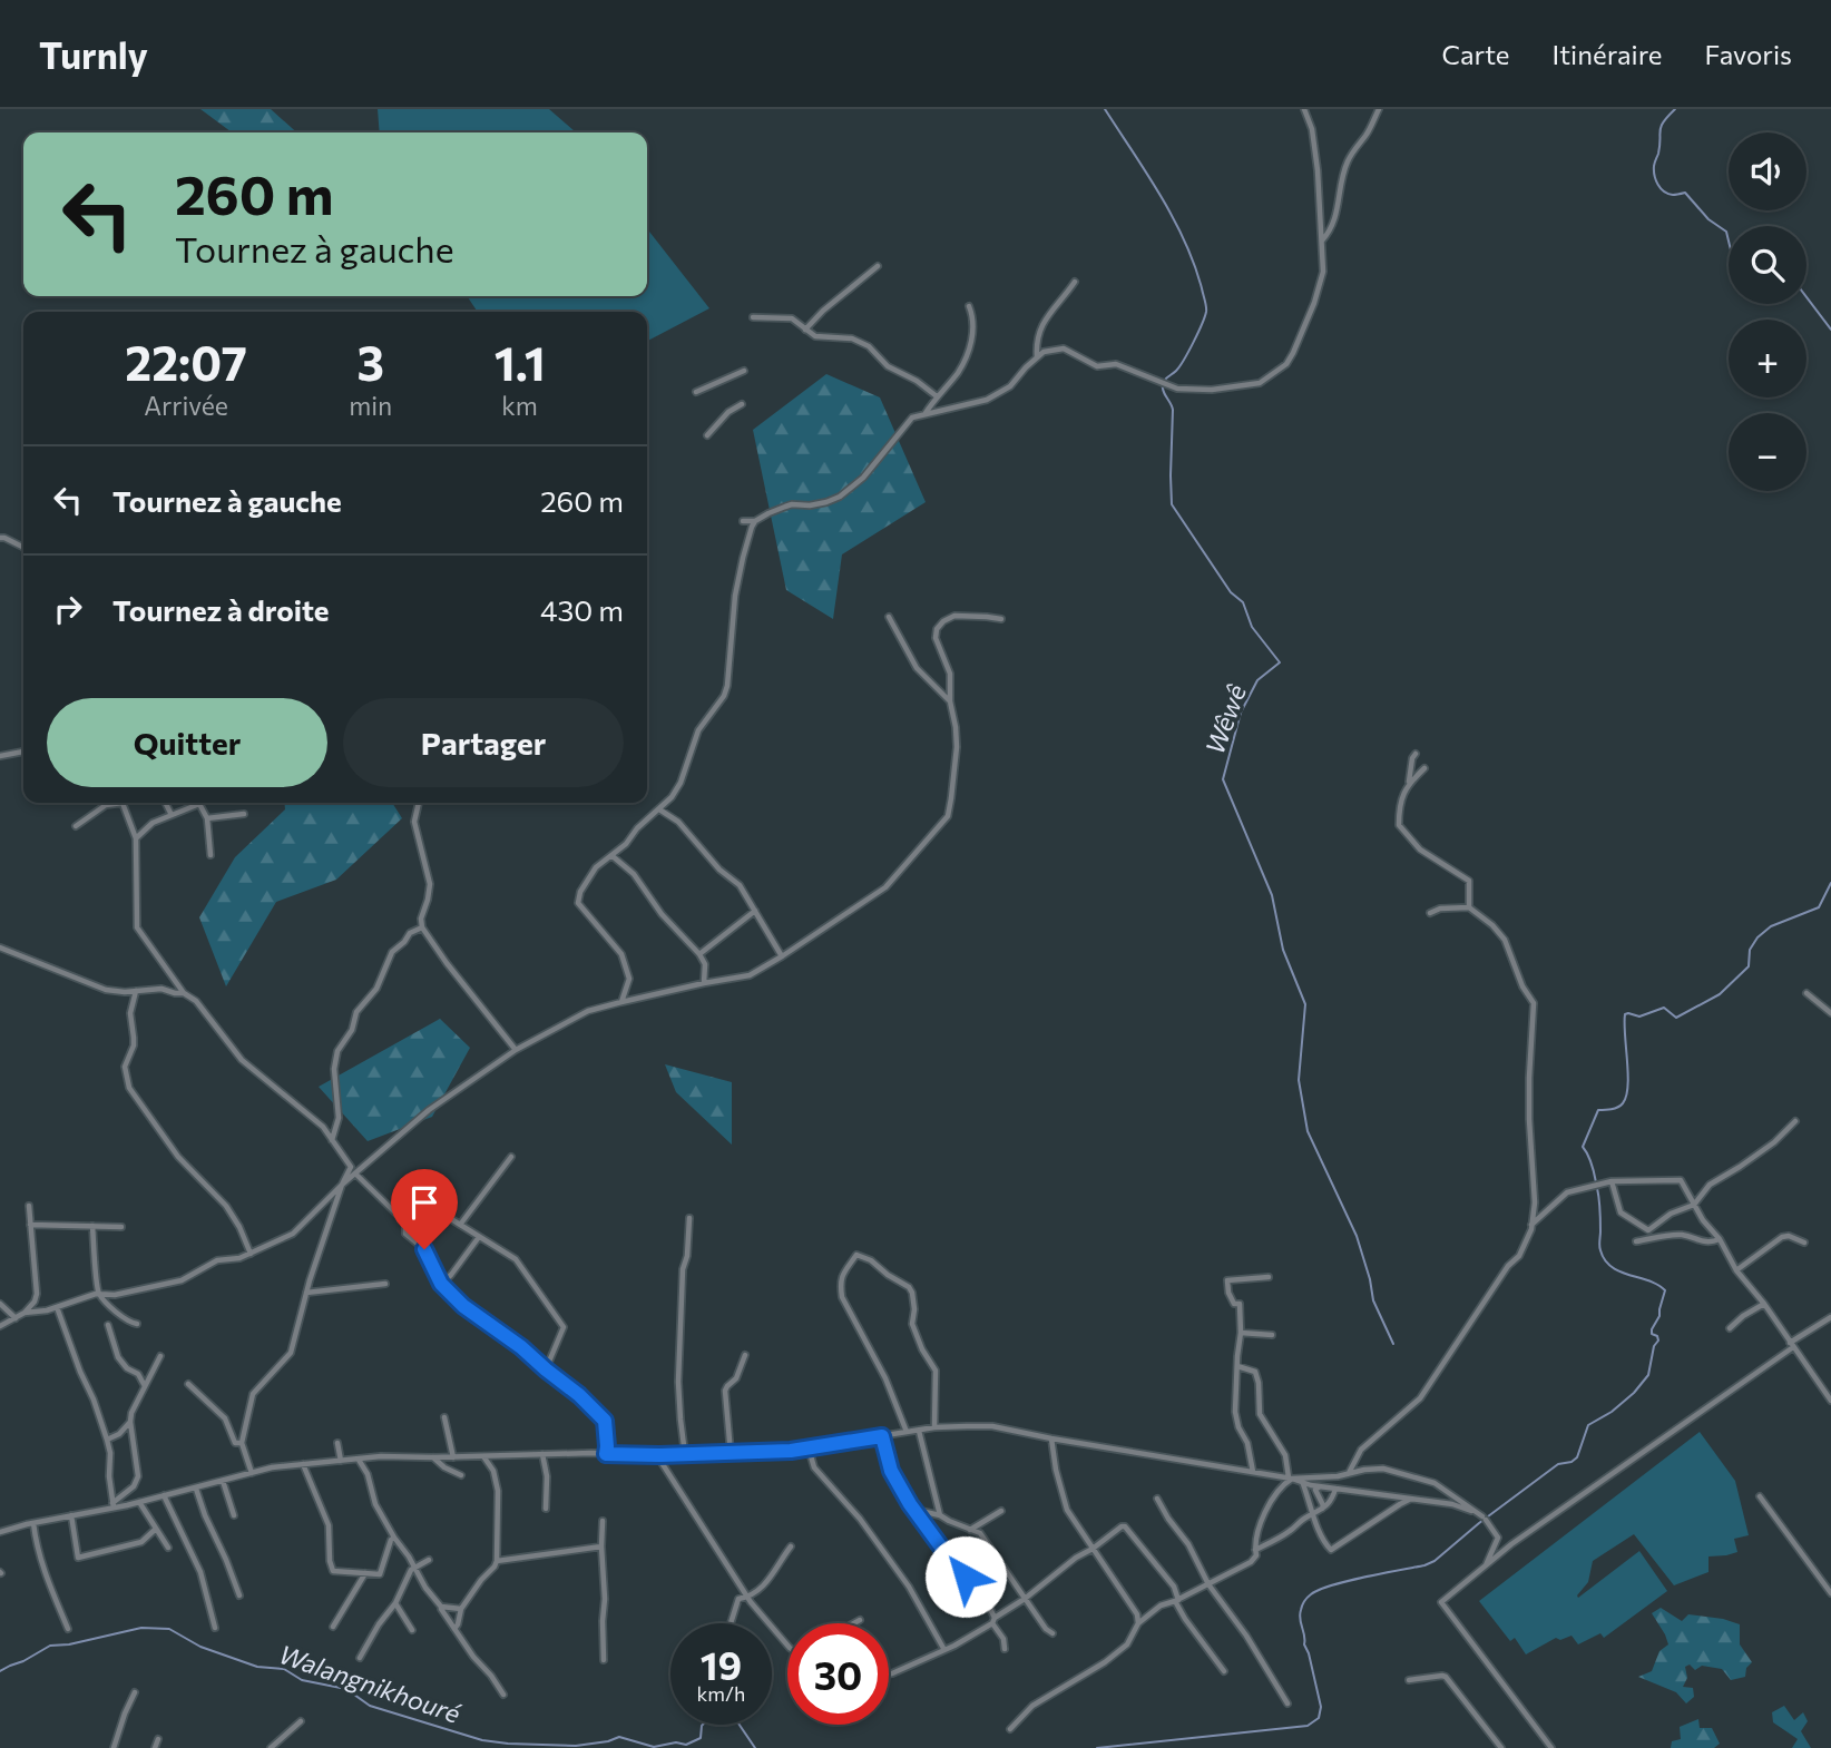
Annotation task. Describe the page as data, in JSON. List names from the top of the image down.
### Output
{
  "water": ["Wêwê", "Walangnikhouré"],
  "page": {
    "header": "Turnly",
    "nav": ["Carte", "Itinéraire", "Favoris"],
    "map_buttons": ["+", "−"],
    "turn": ["260 m", "Tournez à gauche"],
    "eta": [
      "22:07",
      "Arrivée",
      "3",
      "min",
      "1.1",
      "km"
    ],
    "list": [
      {
        "name": "Tournez à gauche",
        "value": "260 m"
      },
      {
        "name": "Tournez à droite",
        "value": "430 m"
      }
    ],
    "buttons": ["Quitter", "Partager"],
    "speed": "19 km/h",
    "limit": "30"
  }
}
